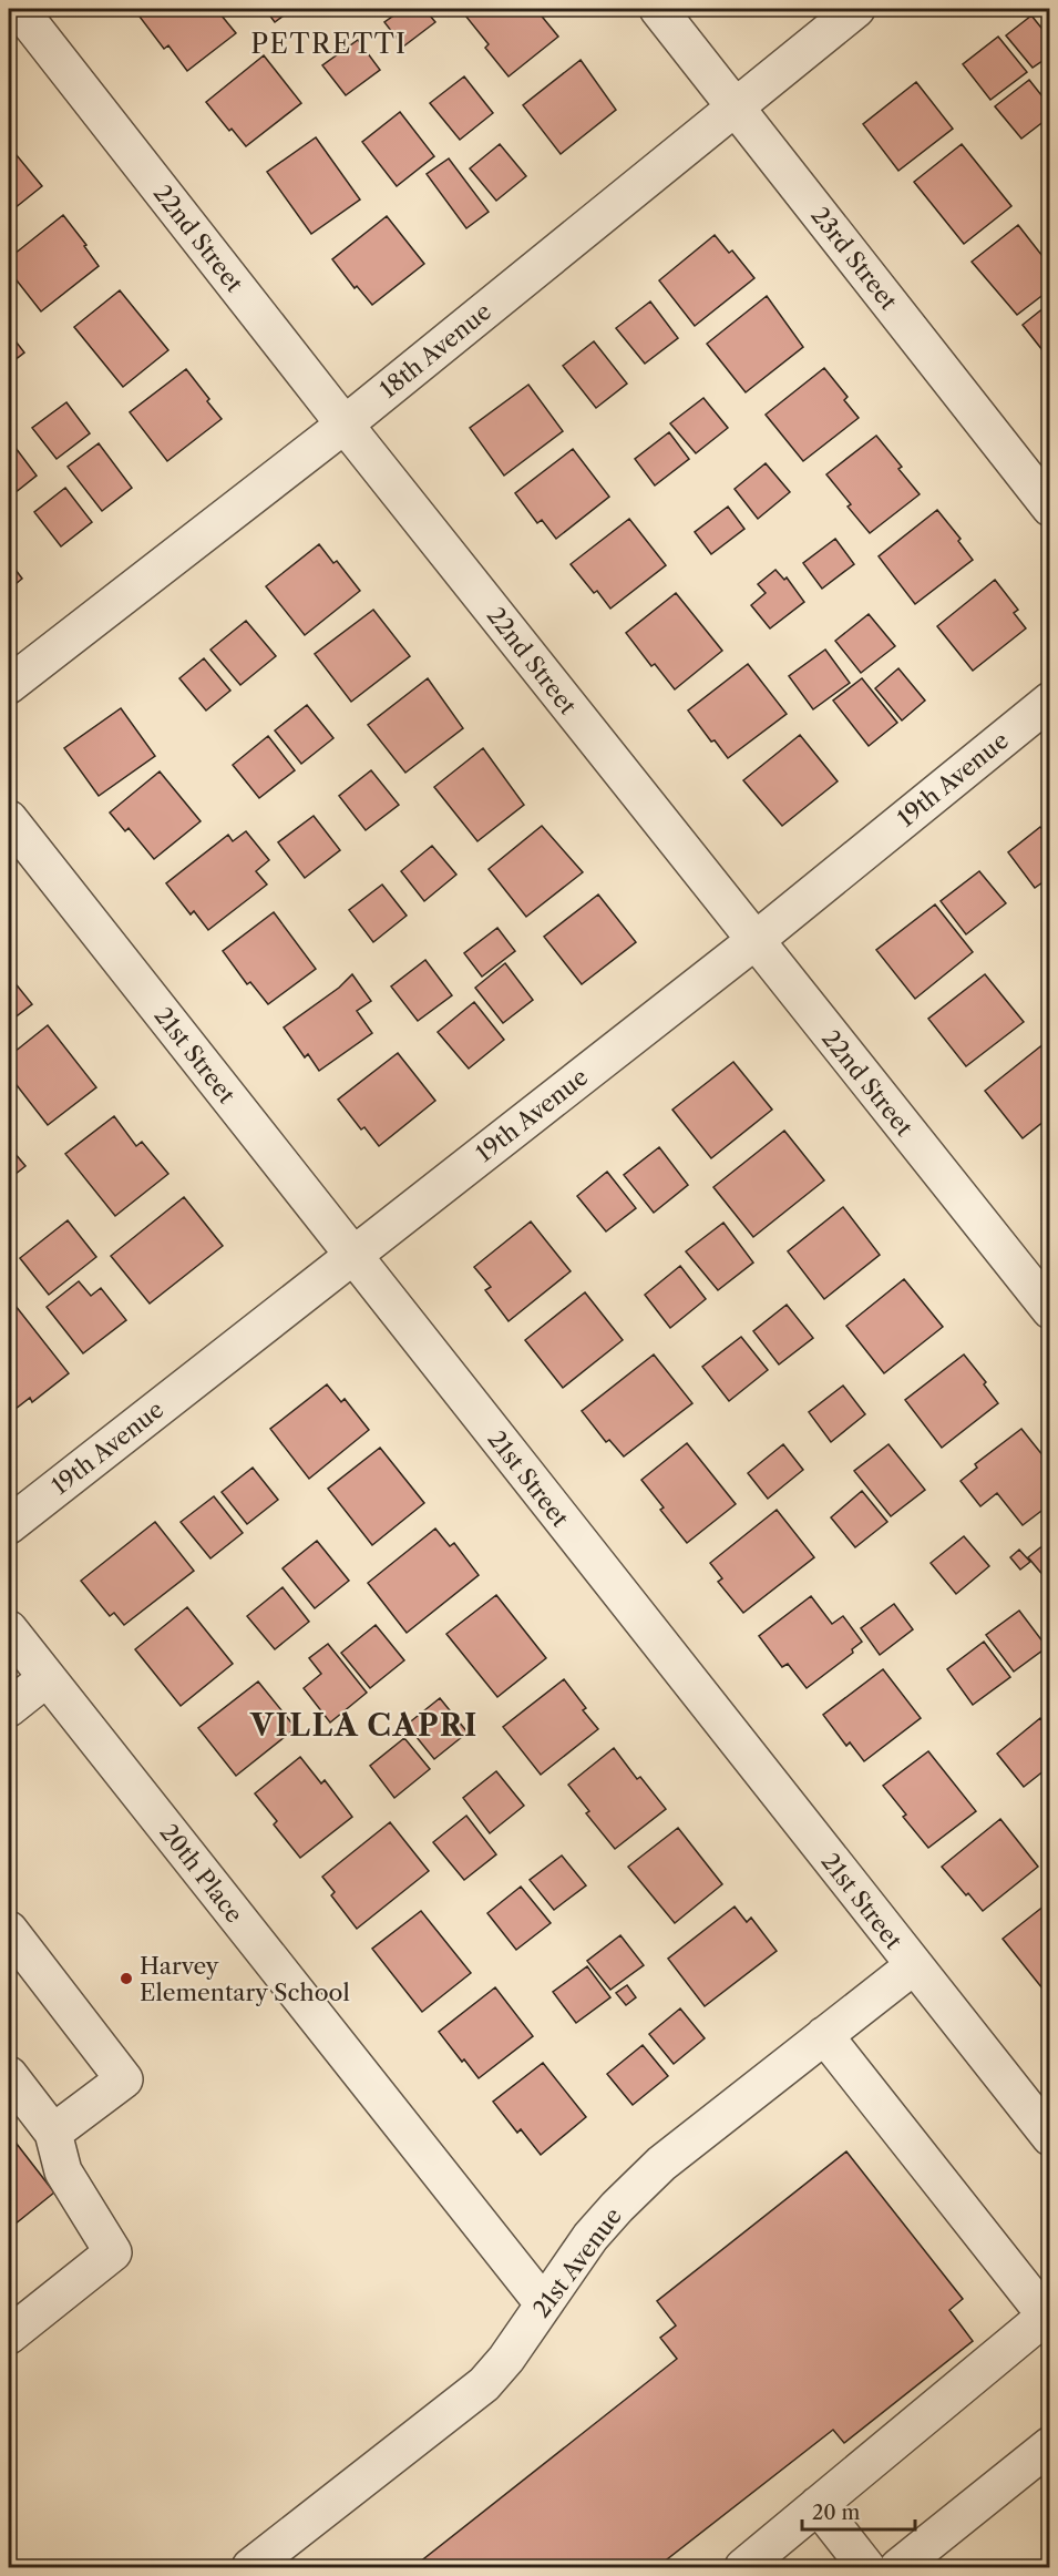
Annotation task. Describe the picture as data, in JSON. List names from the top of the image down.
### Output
{
  "streets": {
    "street": [
      "22nd Street",
      "23rd Street",
      "18th Avenue",
      "19th Avenue",
      "21st Street",
      "20th Place",
      "21st Avenue"
    ]
  },
  "crossings": [
    ["22nd Street", "18th Avenue"],
    ["22nd Street", "19th Avenue"],
    ["23rd Street", "18th Avenue"],
    ["19th Avenue", "21st Street"],
    ["21st Street", "21st Avenue"],
    ["20th Place", "21st Avenue"]
  ],
  "districts": ["PETRETTI", "VILLA CAPRI"],
  "places": ["Harvey Elementary School"],
  "scale_bar": "20 m"
}
